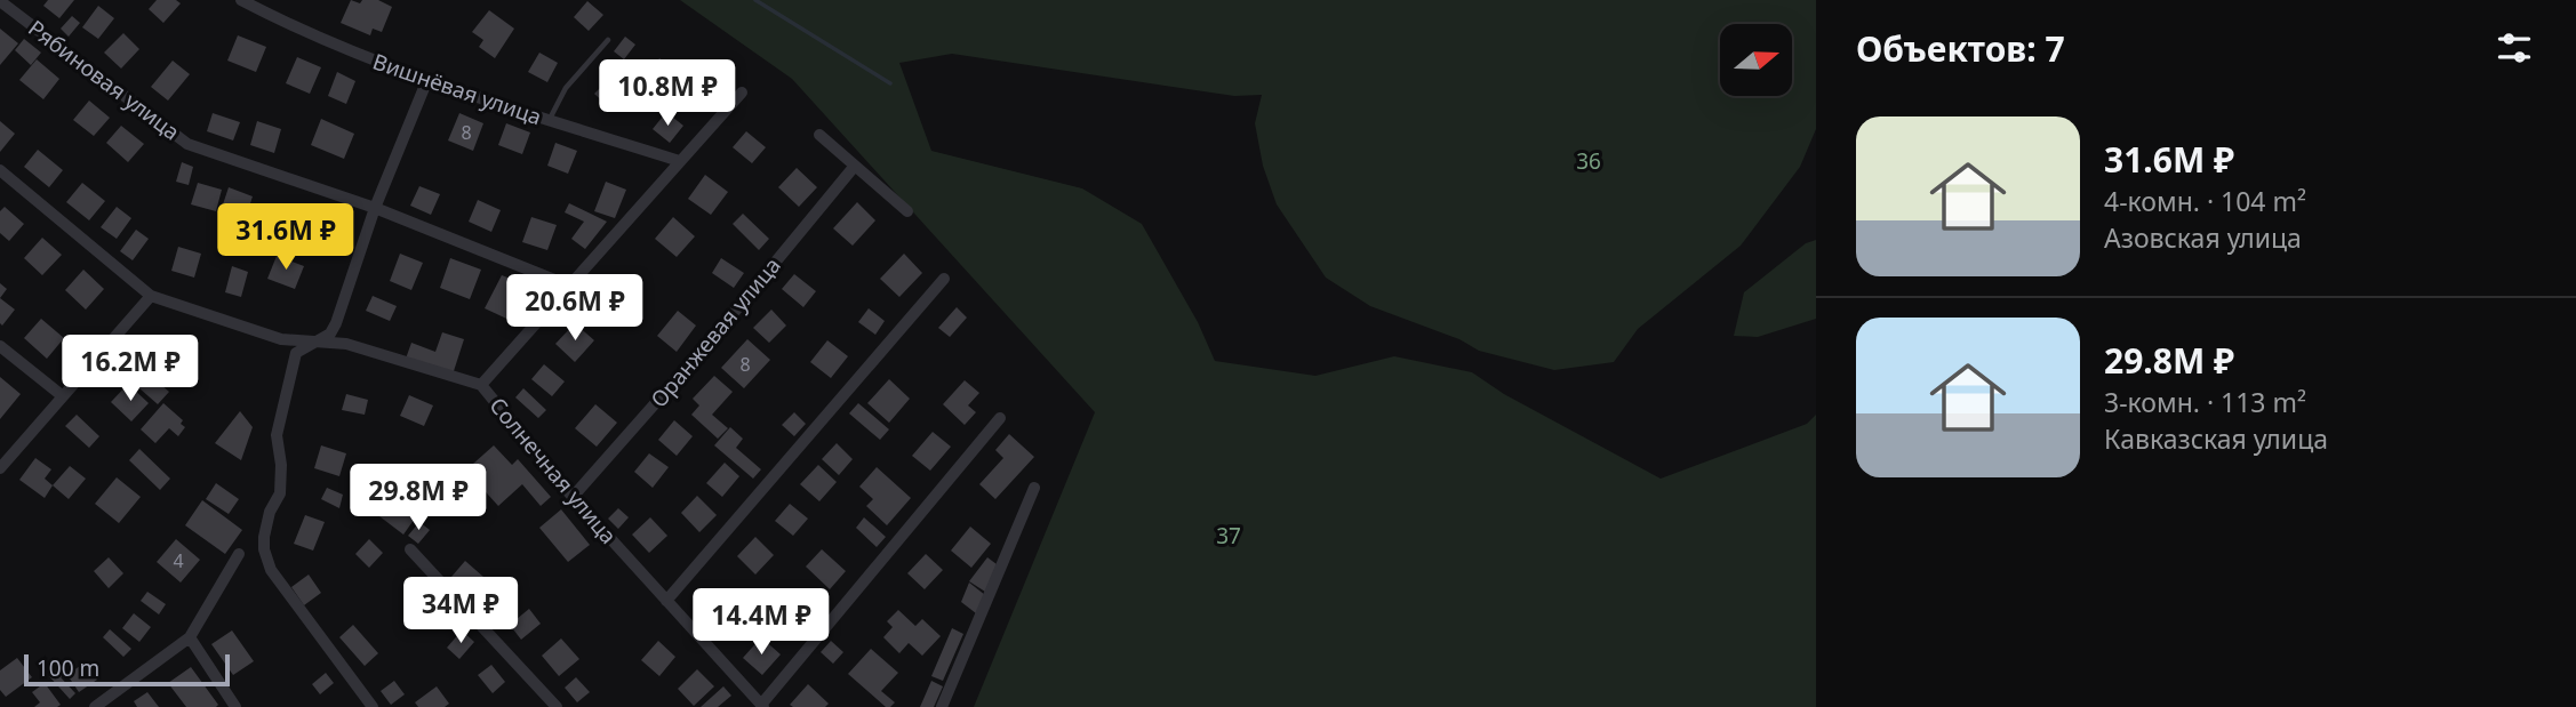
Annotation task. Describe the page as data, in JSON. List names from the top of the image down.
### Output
{
  "streets": {
    "street": [
      "Рябиновая улица",
      "Вишнёвая улица",
      "Оранжевая улица",
      "Солнечная улица"
    ]
  },
  "crossings": [
    ["Оранжевая улица", "Солнечная улица"]
  ],
  "parks": ["36", "37"],
  "house_numbers": ["8", "8", "4"],
  "scale_bar": "100 m",
  "north": "right",
  "page": {
    "heading": "Объектов: 7",
    "price": [
      "10.8M ₽",
      "31.6M ₽",
      "20.6M ₽",
      "16.2M ₽",
      "29.8M ₽",
      "34M ₽",
      "14.4M ₽"
    ],
    "list": [
      {
        "name": "31.6M ₽",
        "note": "4-комн. · 104 m² · Азовская улица"
      },
      {
        "name": "29.8M ₽",
        "note": "3-комн. · 113 m² · Кавказская улица"
      }
    ],
    "scale": "100 m"
  }
}
